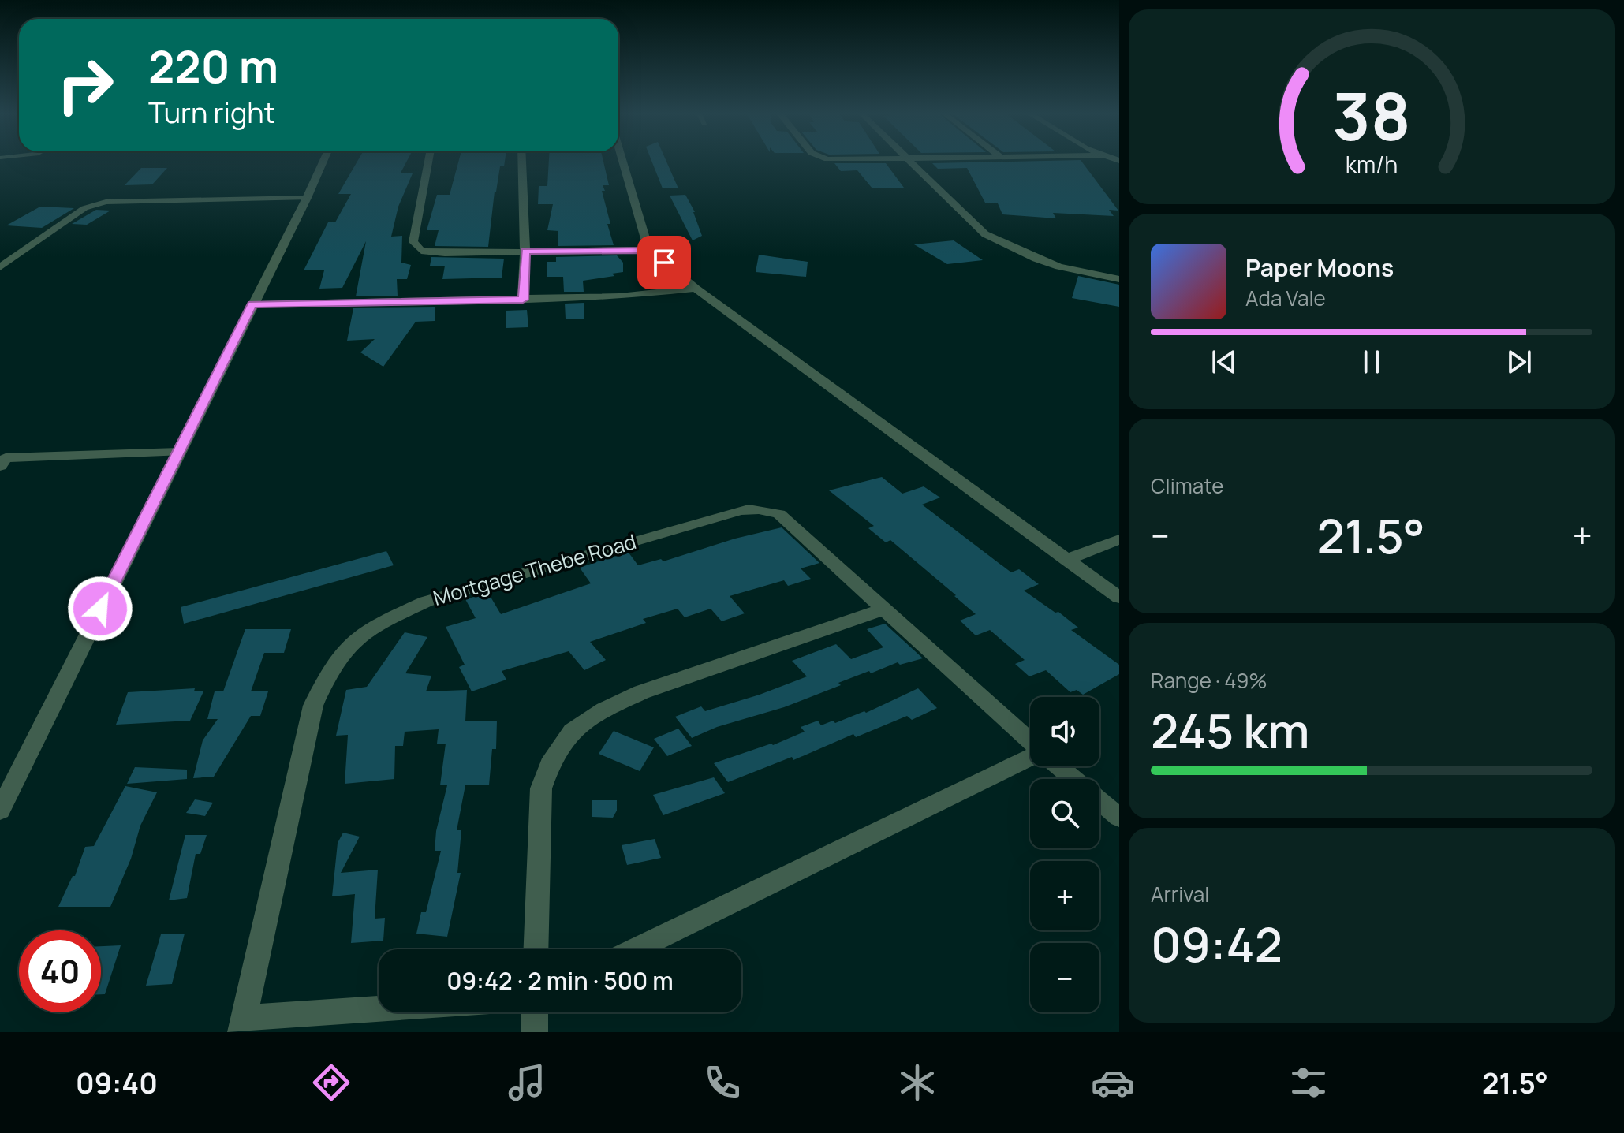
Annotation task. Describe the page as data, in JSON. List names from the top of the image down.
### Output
{
  "streets": {
    "street": ["Mortgage Thebe Road"]
  },
  "page": {
    "turn": ["220 m", "Turn right"],
    "song": ["Paper Moons", "Ada Vale"],
    "tile": [
      "Climate",
      ["Range · 49%", "245 km"],
      ["Arrival", "09:42"]
    ],
    "heat": ["−", "21.5°", "+"],
    "map_buttons": ["+", "−"],
    "limit": "40",
    "trip": "09:42 · 2 min · 500 m",
    "tabs": ["09:40", "21.5°"],
    "gauge": ["38", "km/h"]
  }
}
